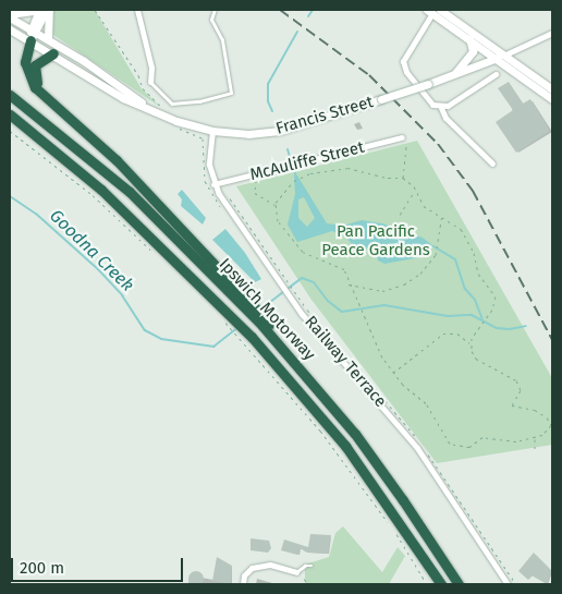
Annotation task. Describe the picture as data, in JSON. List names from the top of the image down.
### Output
{
  "streets": {
    "highway": ["Ipswich Motorway"],
    "main road": ["Francis Street"],
    "street": ["McAuliffe Street", "Railway Terrace"]
  },
  "crossings": [
    ["Francis Street", "Railway Terrace"],
    ["McAuliffe Street", "Railway Terrace"]
  ],
  "water": ["Goodna Creek"],
  "parks": ["Pan Pacific Peace Gardens"],
  "scale_bar": "200 m"
}
